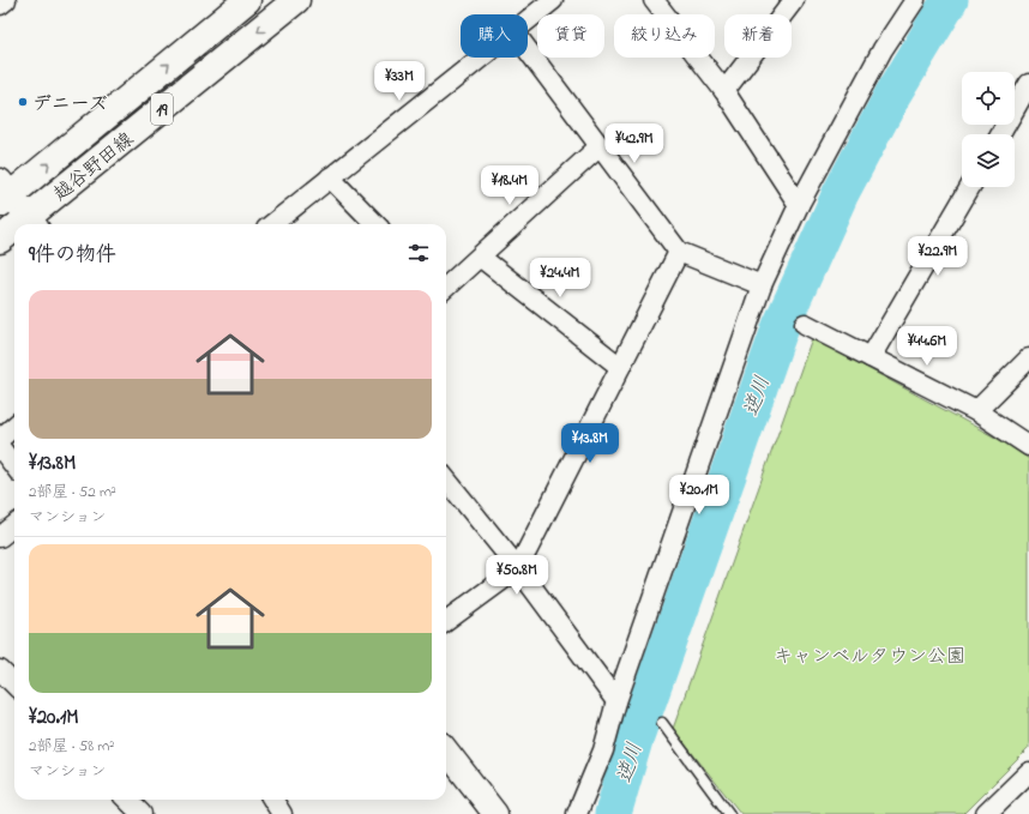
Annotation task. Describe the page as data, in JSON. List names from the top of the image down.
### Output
{
  "streets": {
    "main road": ["19", "越谷野田線"]
  },
  "water": ["逆川"],
  "parks": ["キャンベルタウン公園"],
  "places": ["デニーズ"],
  "page": {
    "chip": [
      "購入",
      "賃貸",
      "絞り込み",
      "新着"
    ],
    "price": [
      "¥33M",
      "¥42.9M",
      "¥18.4M",
      "¥22.9M",
      "¥24.4M",
      "¥44.6M",
      "¥13.8M",
      "¥20.1M",
      "¥50.8M"
    ],
    "heading": "9件の物件",
    "list": [
      {
        "name": "¥13.8M",
        "note": "2部屋 · 52 m² · マンション"
      },
      {
        "name": "¥20.1M",
        "note": "2部屋 · 58 m² · マンション"
      }
    ]
  }
}
